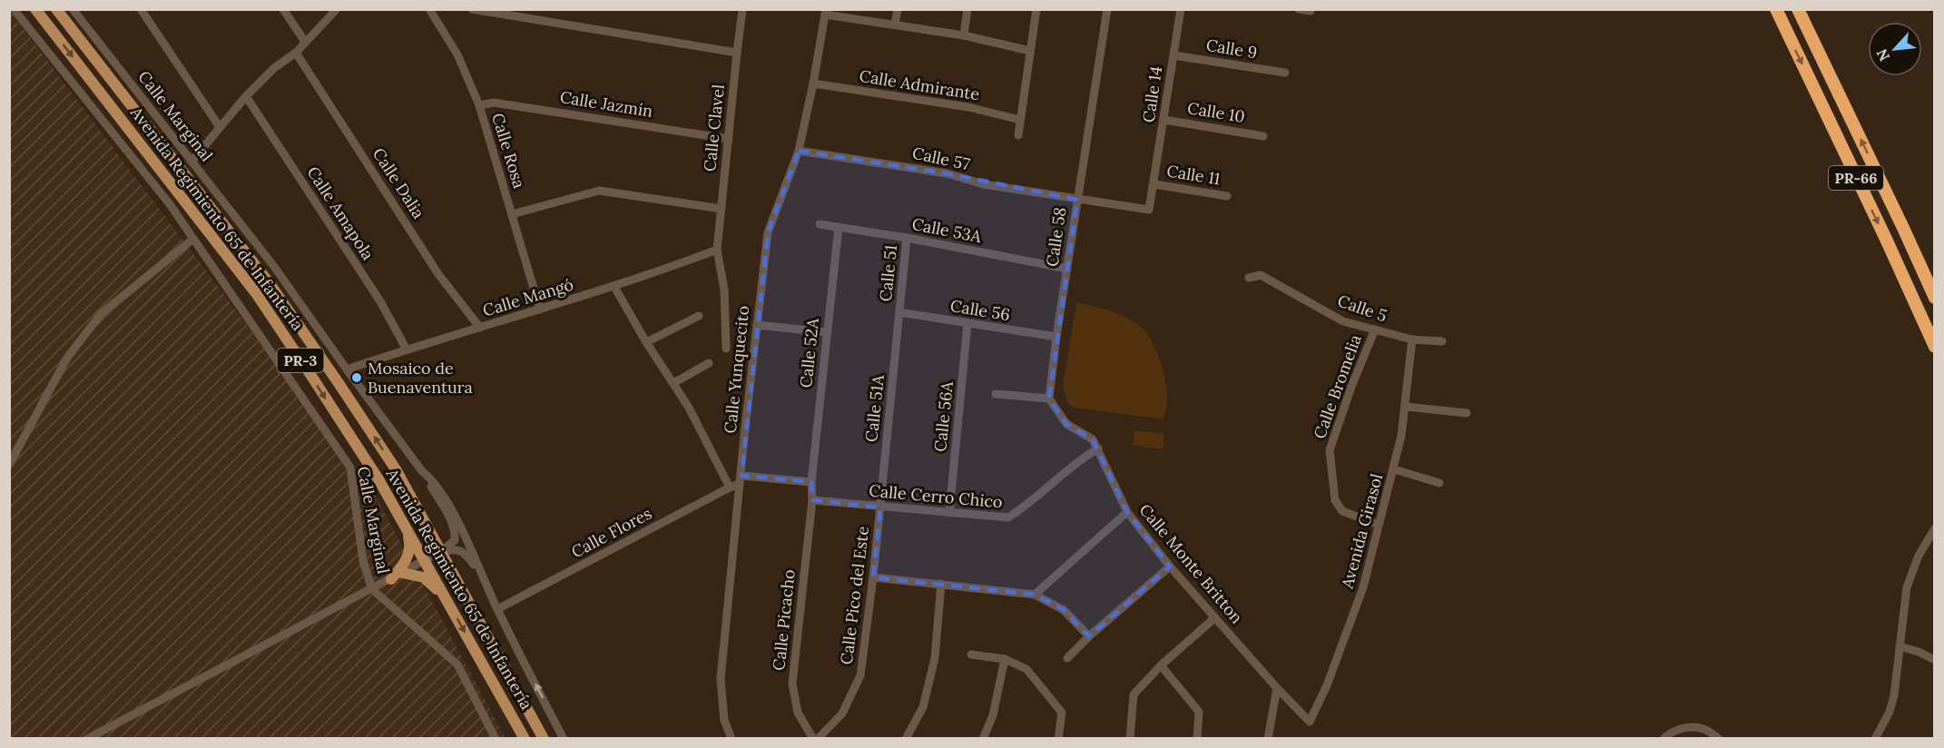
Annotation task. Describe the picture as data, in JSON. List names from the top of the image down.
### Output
{
  "streets": {
    "highway": ["PR-66"],
    "main road": ["Avenida Regimiento 65 de Infantería", "PR-3"],
    "street": [
      "Calle 9",
      "Calle Admirante",
      "Calle 14",
      "Calle Jazmín",
      "Calle 10",
      "Calle Marginal",
      "Calle Clavel",
      "Calle Rosa",
      "Calle 57",
      "Calle 11",
      "Calle Dalia",
      "Calle Amapola",
      "Calle 53A",
      "Calle 58",
      "Calle 51",
      "Calle Mangó",
      "Calle 5",
      "Calle 56",
      "Calle 52A",
      "Calle Yunquecito",
      "Calle Bromelia",
      "Calle 51A",
      "Calle 56A",
      "Calle Cerro Chico",
      "Avenida Girasol",
      "Calle Flores",
      "Calle Monte Britton",
      "Calle Pico del Este",
      "Calle Picacho"
    ]
  },
  "crossings": [
    ["Calle 9", "Calle 14"],
    ["Calle Admirante", "Calle Yunquecito"],
    ["Calle 14", "Calle 10"],
    ["Calle 14", "Calle 57"],
    ["Calle 14", "Calle 11"],
    ["Calle Jazmín", "Calle Clavel"],
    ["Calle Jazmín", "Calle Rosa"],
    ["Calle Marginal", "Calle Mangó"],
    ["Calle Marginal", "Calle Flores"],
    ["Calle Clavel", "Calle Mangó"],
    ["Calle Rosa", "Calle Mangó"],
    ["Calle 57", "Calle 58"],
    ["Calle 57", "Calle Yunquecito"],
    ["Calle Dalia", "Calle Mangó"],
    ["Calle Amapola", "Calle Mangó"],
    ["Calle 53A", "Calle 58"],
    ["Calle 53A", "Calle 51"],
    ["Calle 53A", "Calle 52A"],
    ["Calle 58", "Calle 56"],
    ["Calle 51", "Calle 56"],
    ["Calle 51", "Calle 51A"],
    ["Calle 5", "Calle Bromelia"],
    ["Calle 5", "Avenida Girasol"],
    ["Calle 56", "Calle 51A"],
    ["Calle 56", "Calle 56A"],
    ["Calle 52A", "Calle Cerro Chico"],
    ["Calle 52A", "Calle Picacho"],
    ["Calle Yunquecito", "Calle Flores"],
    ["Calle Bromelia", "Avenida Girasol"],
    ["Calle 51A", "Calle Cerro Chico"],
    ["Calle 51A", "Calle Pico del Este"],
    ["Calle 56A", "Calle Cerro Chico"],
    ["Calle Cerro Chico", "Calle Monte Britton"],
    ["Calle Cerro Chico", "Calle Pico del Este"],
    ["Calle Cerro Chico", "Calle Picacho"],
    ["Avenida Girasol", "Calle Monte Britton"]
  ],
  "places": ["Mosaico de Buenaventura"],
  "north": "bottom left"
}
